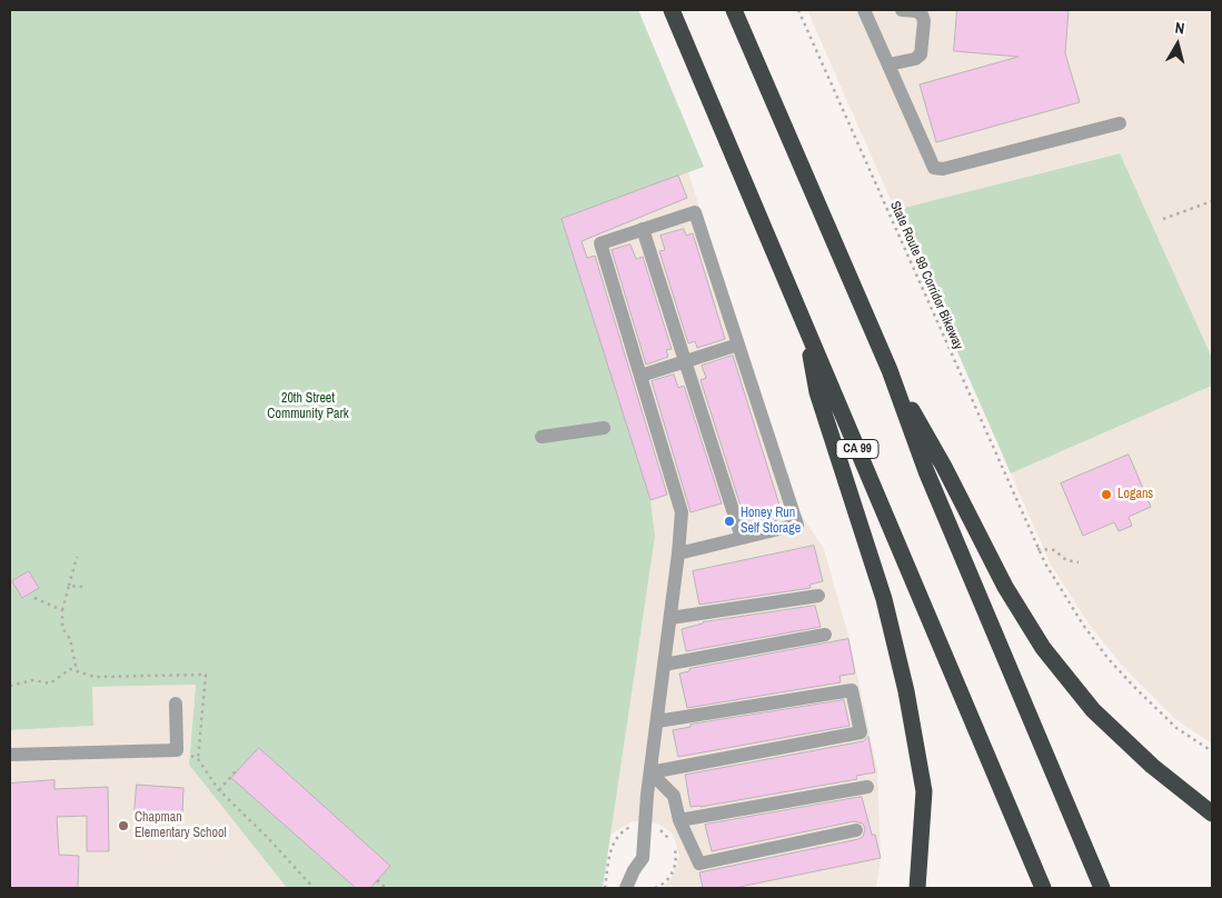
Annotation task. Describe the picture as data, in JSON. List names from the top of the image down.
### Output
{
  "streets": {
    "highway": ["CA 99"],
    "path": ["State Route 99 Corridor Bikeway"]
  },
  "parks": ["20th Street Community Park"],
  "places": ["Logans", "Honey Run Self Storage", "Chapman Elementary School"],
  "north": "top"
}
